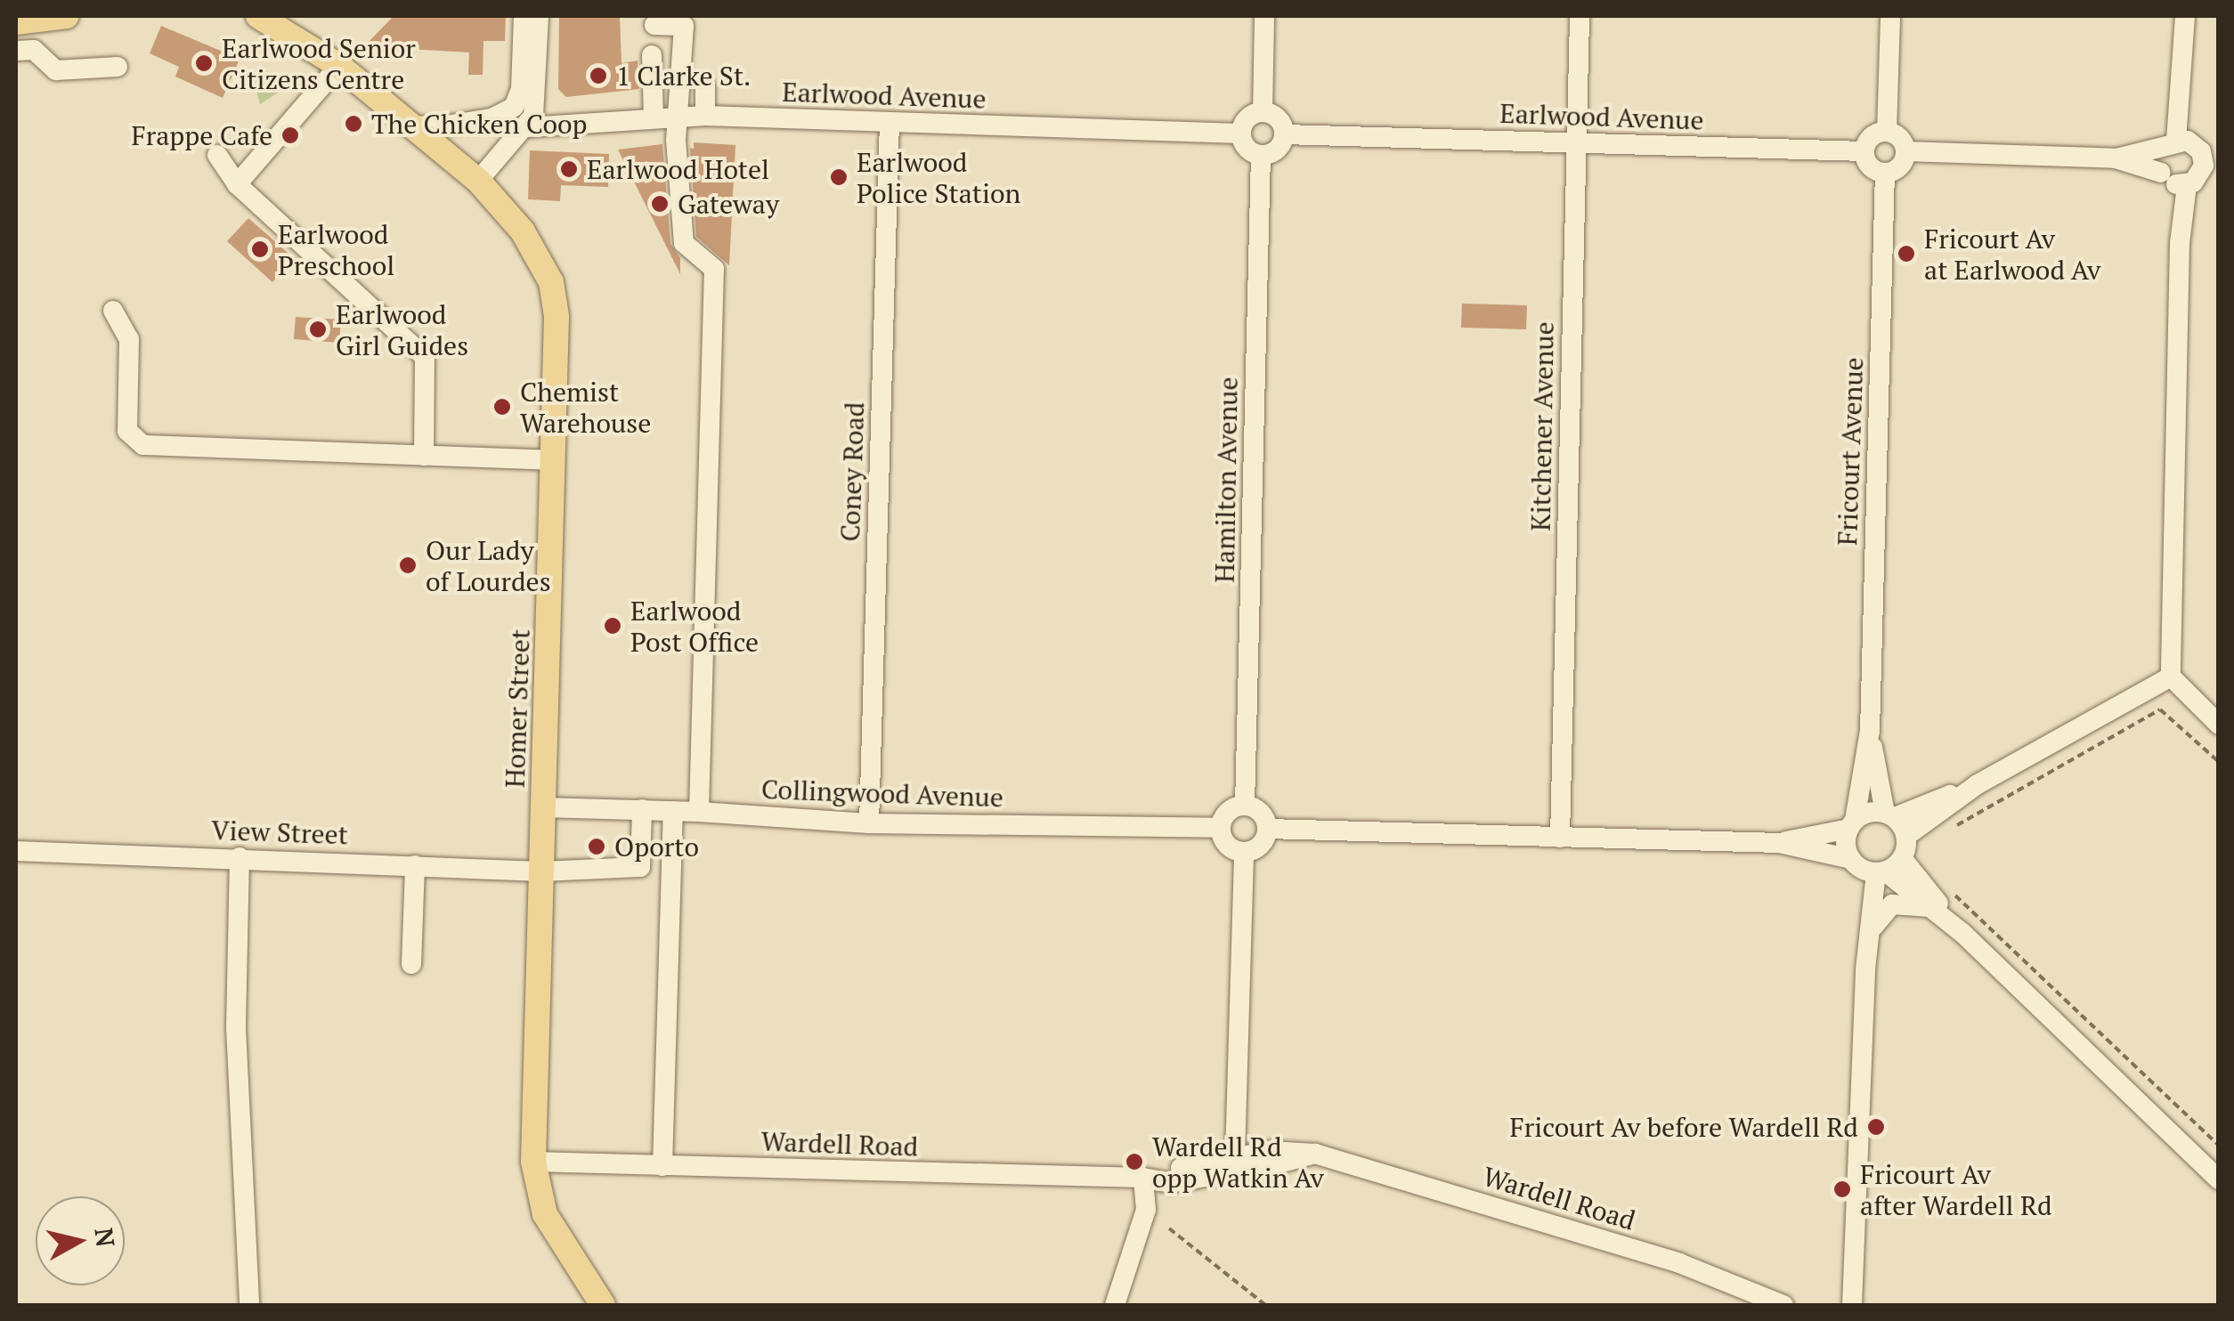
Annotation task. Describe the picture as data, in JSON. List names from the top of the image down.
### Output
{
  "streets": {
    "main road": ["Homer Street"],
    "street": [
      "Earlwood Avenue",
      "Kitchener Avenue",
      "Fricourt Avenue",
      "Coney Road",
      "Hamilton Avenue",
      "Collingwood Avenue",
      "View Street",
      "Wardell Road"
    ]
  },
  "crossings": [
    ["Earlwood Avenue", "Kitchener Avenue"],
    ["Earlwood Avenue", "Fricourt Avenue"],
    ["Earlwood Avenue", "Coney Road"],
    ["Earlwood Avenue", "Hamilton Avenue"],
    ["Coney Road", "Collingwood Avenue"],
    ["Hamilton Avenue", "Collingwood Avenue"],
    ["Homer Street", "Collingwood Avenue"],
    ["Homer Street", "View Street"],
    ["Homer Street", "Wardell Road"],
    ["Collingwood Avenue", "View Street"]
  ],
  "places": [
    "Earlwood Senior Citizens Centre",
    "1 Clarke St.",
    "The Chicken Coop",
    "Frappe Cafe",
    "Earlwood Hotel",
    "Earlwood Police Station",
    "Gateway",
    "Earlwood Preschool",
    "Fricourt Av at Earlwood Av",
    "Earlwood Girl Guides",
    "Chemist Warehouse",
    "Our Lady of Lourdes",
    "Earlwood Post Office",
    "Oporto",
    "Fricourt Av before Wardell Rd",
    "Wardell Rd opp Watkin Av",
    "Fricourt Av after Wardell Rd"
  ],
  "north": "right"
}
